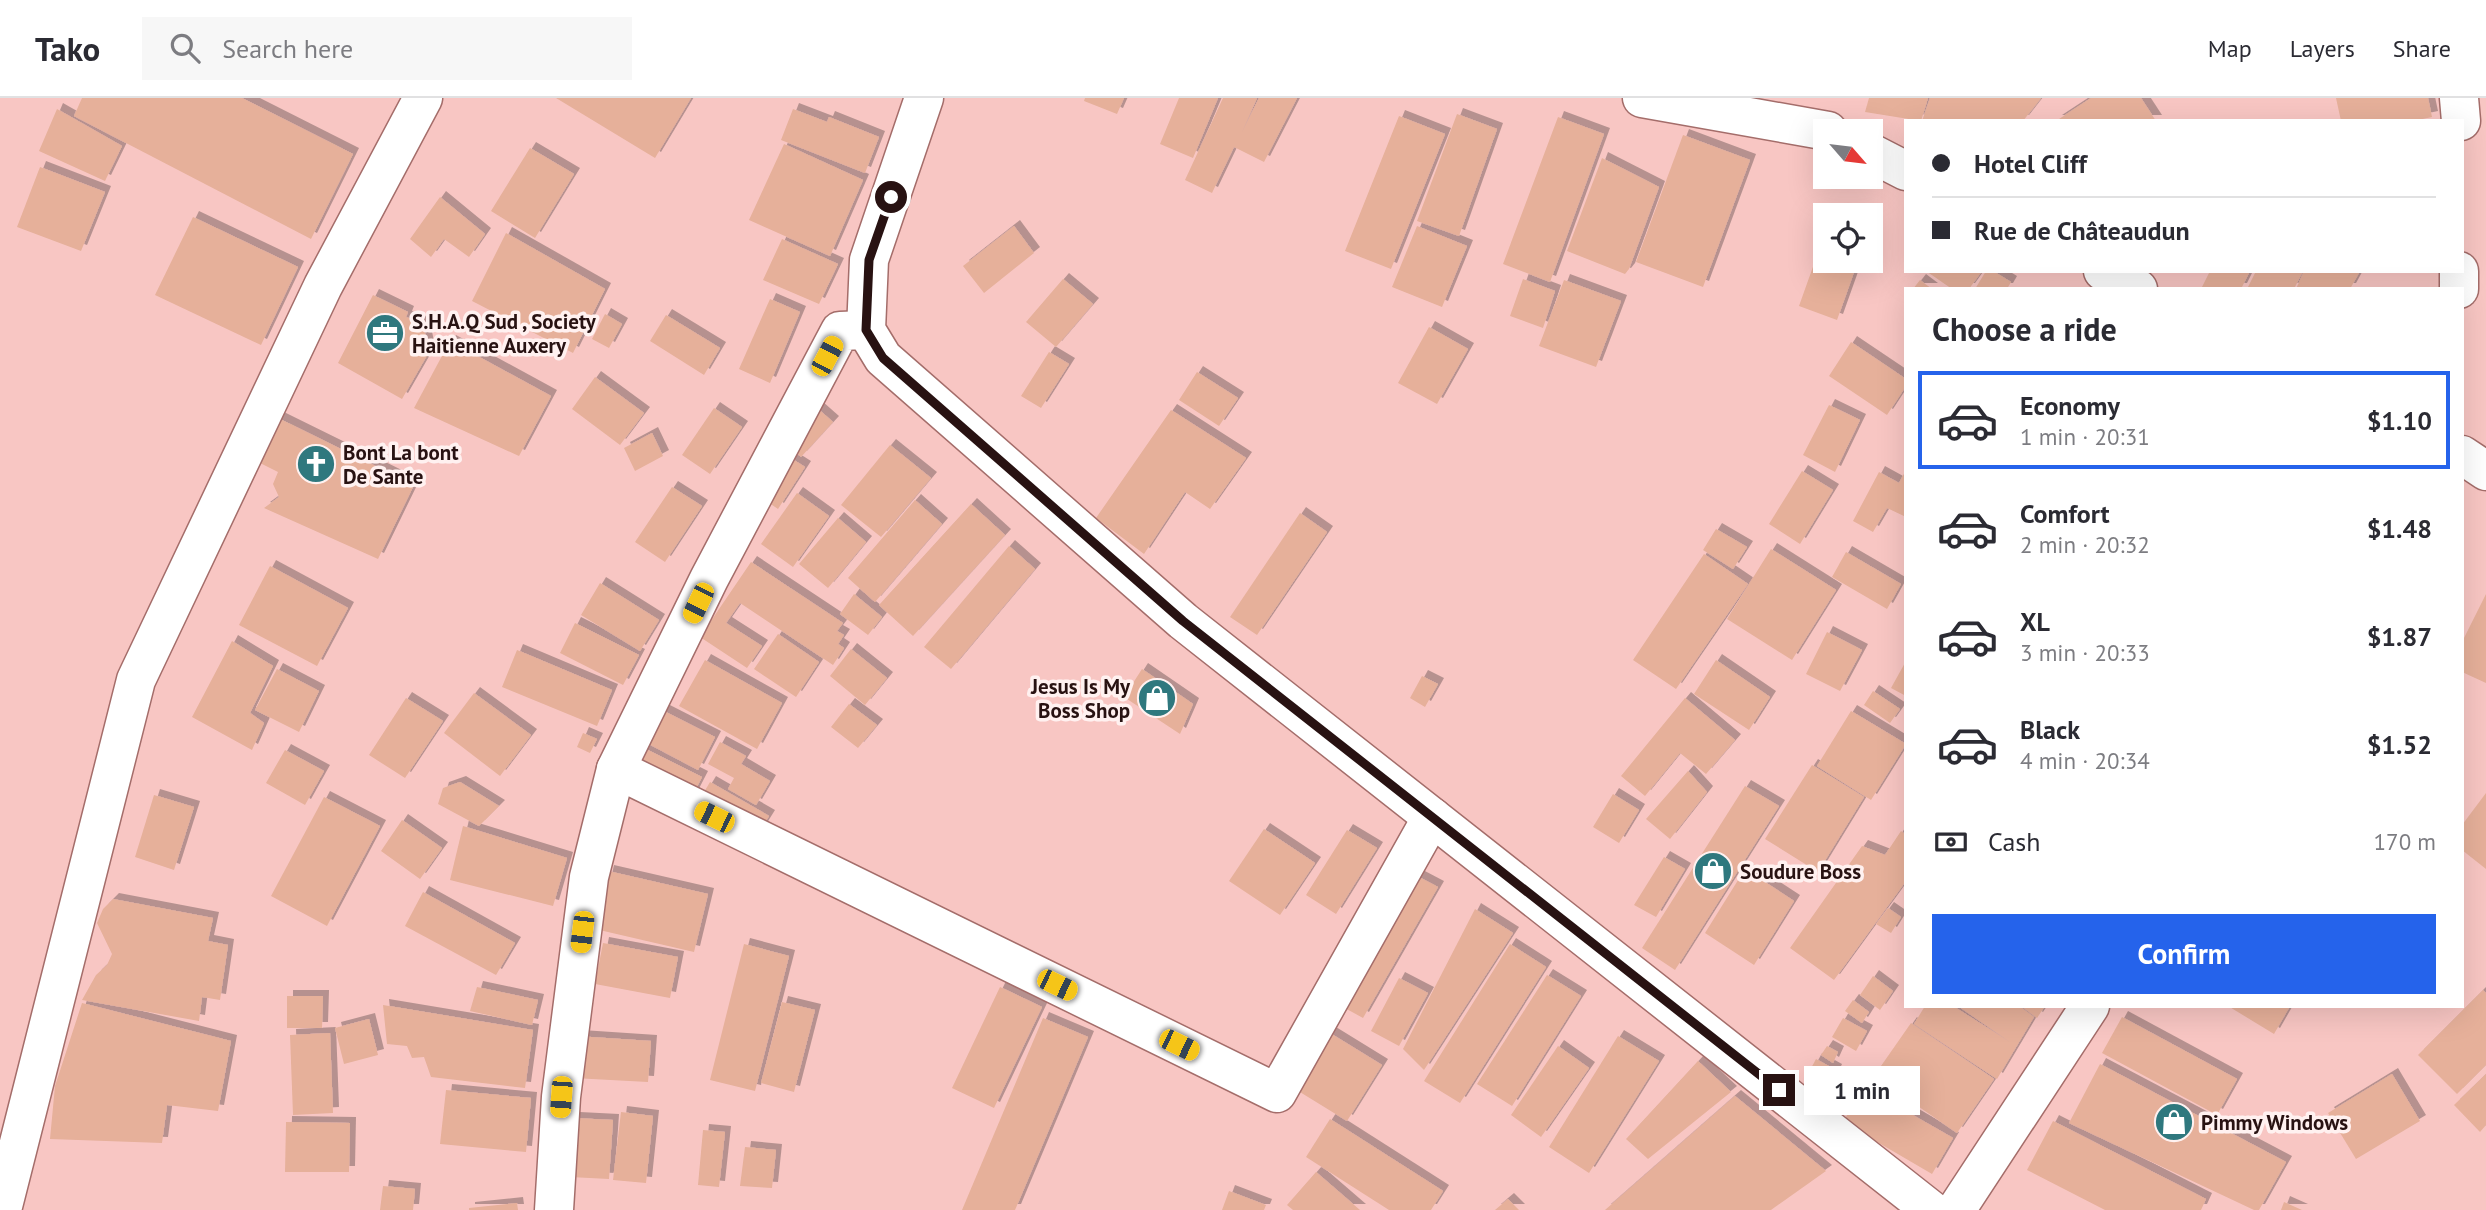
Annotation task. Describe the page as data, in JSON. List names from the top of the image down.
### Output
{
  "places": {
    "office": ["S.H.A.Q Sud , Society Haitienne Auxery"],
    "church": ["Bont La bont De Sante"],
    "shop": ["Jesus Is My Boss Shop", "Soudure Boss", "Pimmy Windows"]
  },
  "north": "bottom right",
  "page": {
    "header": "Tako",
    "search": "Search here",
    "nav": ["Map", "Layers", "Share"],
    "banner": ["Hotel Cliff", "Rue de Châteaudun"],
    "heading": "Choose a ride",
    "list": [
      {
        "name": "Economy",
        "note": "1 min · 20:31",
        "value": "$1.10"
      },
      {
        "name": "Comfort",
        "note": "2 min · 20:32",
        "value": "$1.48"
      },
      {
        "name": "XL",
        "note": "3 min · 20:33",
        "value": "$1.87"
      },
      {
        "name": "Black",
        "note": "4 min · 20:34",
        "value": "$1.52"
      }
    ],
    "pay": ["Cash", "170 m"],
    "buttons": "Confirm",
    "bubble": "1 min"
  }
}
